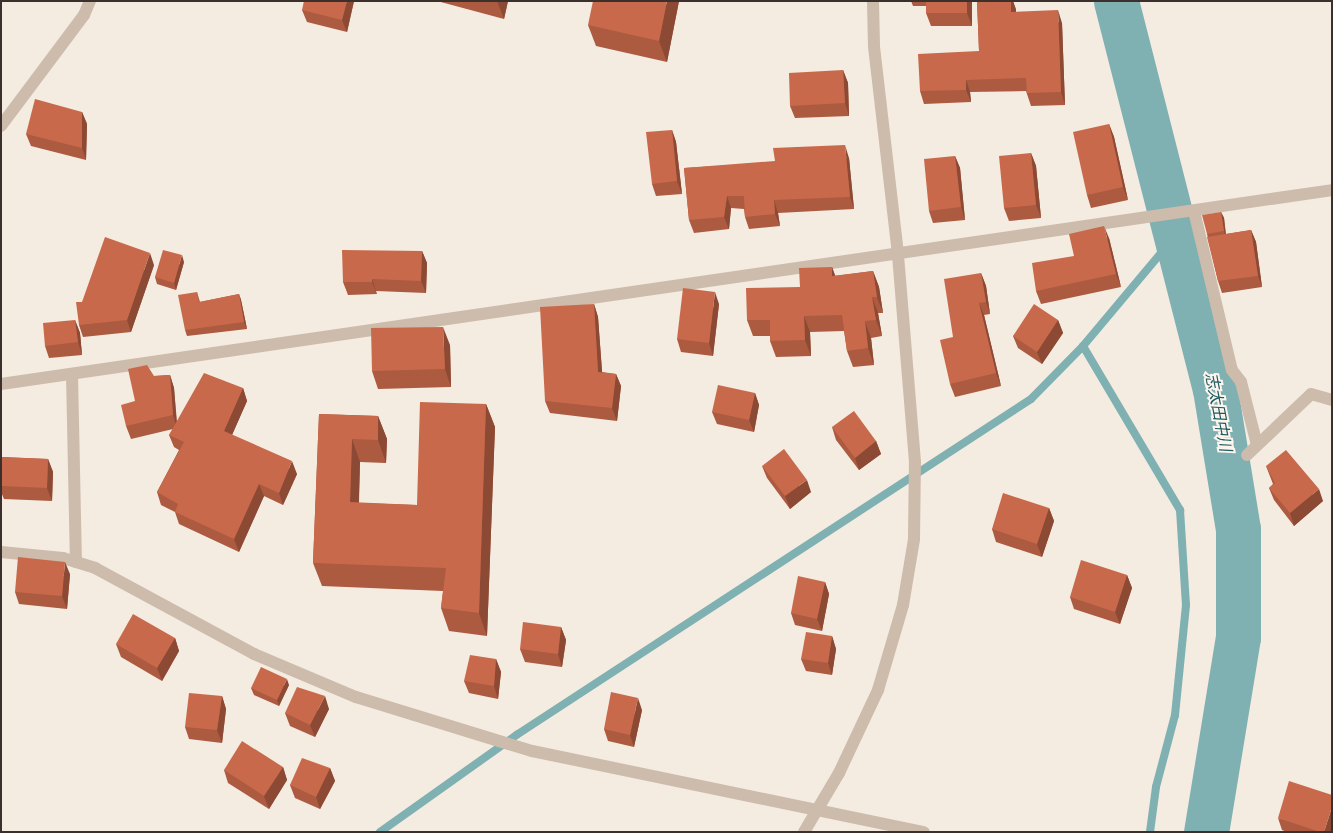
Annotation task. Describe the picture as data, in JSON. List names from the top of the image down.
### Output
{
  "water": ["志太田中川"]
}
